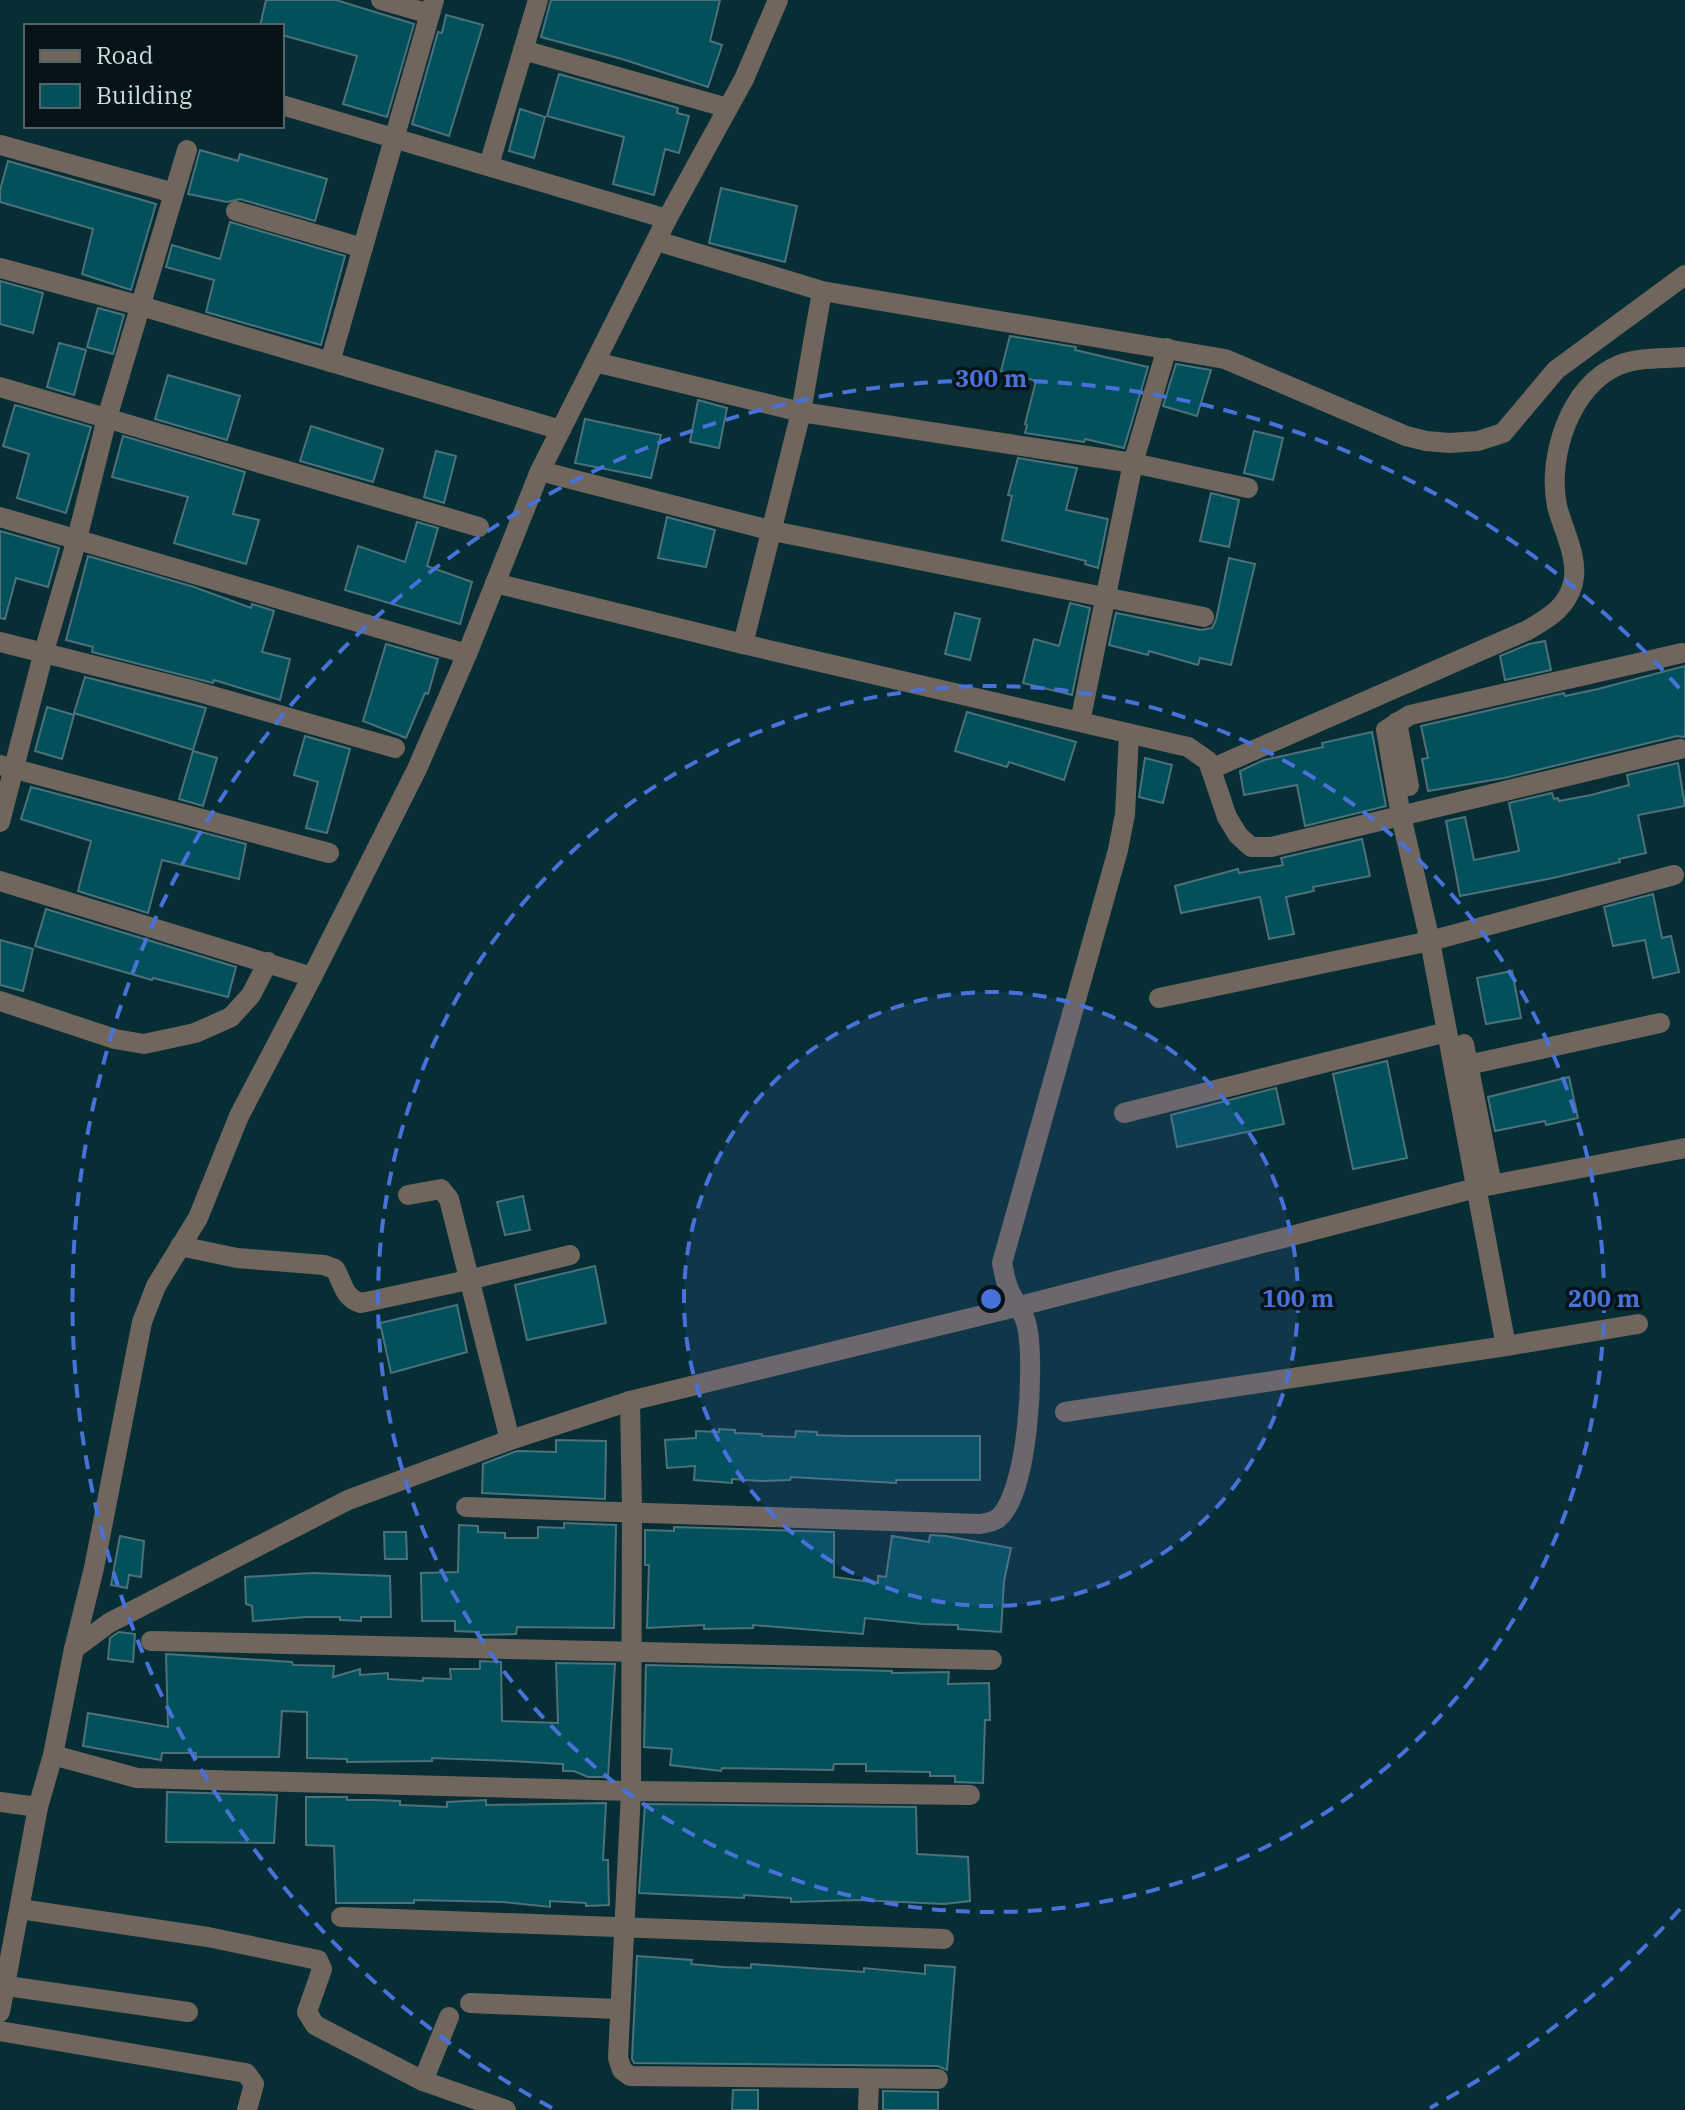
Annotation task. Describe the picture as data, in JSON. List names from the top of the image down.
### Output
{
  "legend": ["Road", "Building"],
  "rings": ["300 m", "100 m", "200 m"]
}
